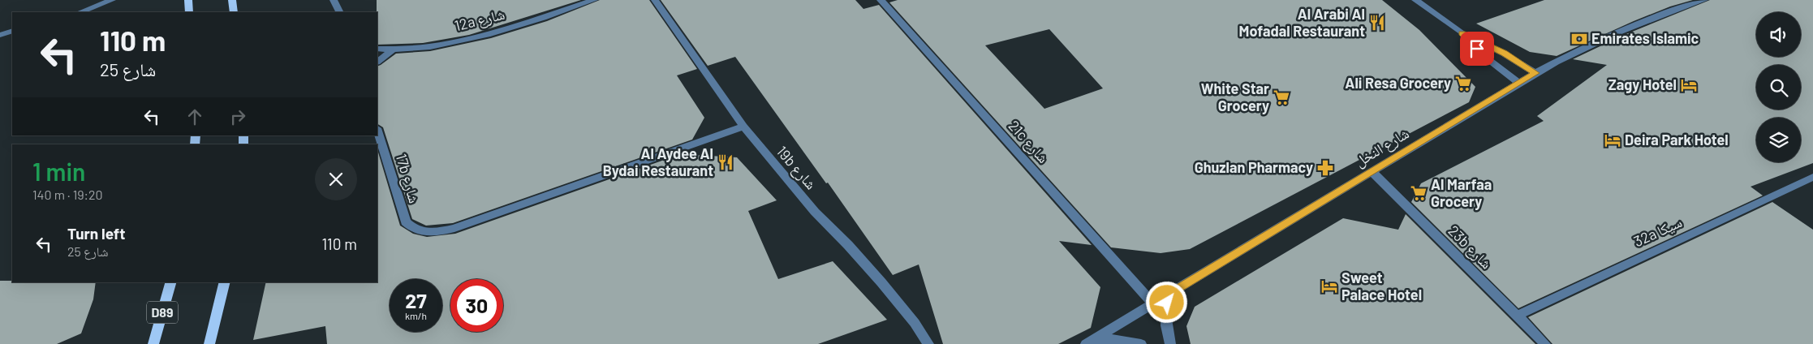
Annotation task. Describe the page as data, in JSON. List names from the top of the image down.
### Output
{
  "streets": {
    "main road": ["D89"],
    "street": [
      "12a شارع",
      "21c شارع",
      "شارع النخل",
      "19b شارع",
      "17b شارع",
      "32a سيكا",
      "23b شارع"
    ]
  },
  "crossings": [
    ["21c شارع", "شارع النخل"],
    ["شارع النخل", "23b شارع"],
    ["19b شارع", "17b شارع"],
    ["32a سيكا", "23b شارع"]
  ],
  "places": {
    "restaurant": ["Al Arabi Al Mofadal Restaurant", "Al Aydee Al Bydai Restaurant"],
    "bank": ["Emirates Islamic"],
    "supermarket": ["Ali Resa Grocery", "White Star Grocery", "Al Marfaa Grocery"],
    "hotel": ["Zagy Hotel", "Deira Park Hotel", "Sweet Palace Hotel"],
    "pharmacy": ["Ghuzlan Pharmacy"]
  },
  "page": {
    "turn": ["110 m", "شارع 25"],
    "heading": ["1 min", "140 m · 19:20"],
    "list": [
      {
        "name": "Turn left",
        "note": "شارع 25",
        "value": "110 m"
      }
    ],
    "speed": "27 km/h",
    "limit": "30"
  }
}
